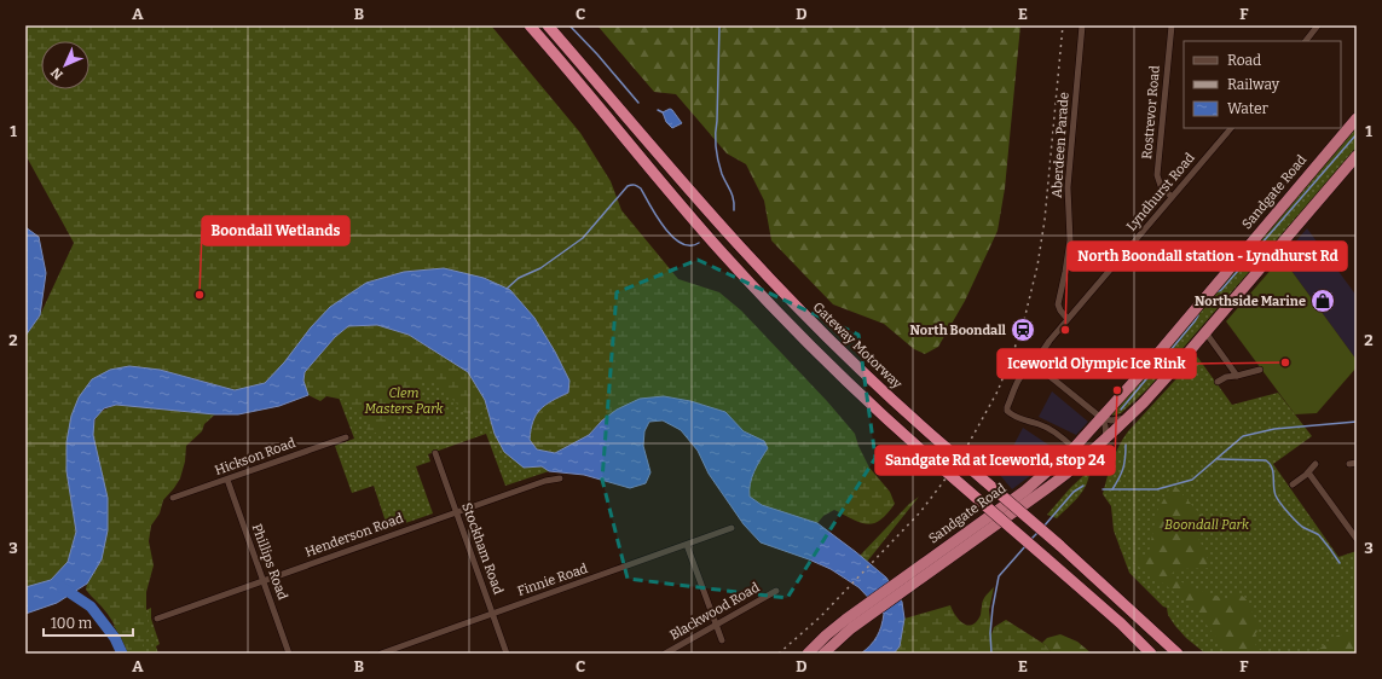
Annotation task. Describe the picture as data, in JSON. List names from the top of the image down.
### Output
{
  "streets": {
    "highway": ["Sandgate Road", "Gateway Motorway"],
    "street": [
      "Rostrevor Road",
      "Aberdeen Parade",
      "Lyndhurst Road",
      "Hickson Road",
      "Henderson Road",
      "Stockham Road",
      "Phillips Road",
      "Finnie Road",
      "Blackwood Road"
    ]
  },
  "crossings": [
    ["Rostrevor Road", "Lyndhurst Road"],
    ["Aberdeen Parade", "Lyndhurst Road"],
    ["Hickson Road", "Phillips Road"],
    ["Henderson Road", "Stockham Road"],
    ["Henderson Road", "Phillips Road"],
    ["Stockham Road", "Finnie Road"]
  ],
  "parks": ["Clem Masters Park", "Boondall Park"],
  "places": {
    "other": [
      "Boondall Wetlands",
      "North Boondall station - Lyndhurst Rd",
      "Iceworld Olympic Ice Rink",
      "Sandgate Rd at Iceworld, stop 24"
    ],
    "shop": ["Northside Marine"],
    "station": ["North Boondall"]
  },
  "legend": ["Road", "Railway", "Water"],
  "scale_bar": "100 m",
  "north": "bottom left",
  "grid": {
    "columns": [
      "A",
      "B",
      "C",
      "D",
      "E",
      "F"
    ],
    "rows": ["1", "2", "3"]
  }
}
